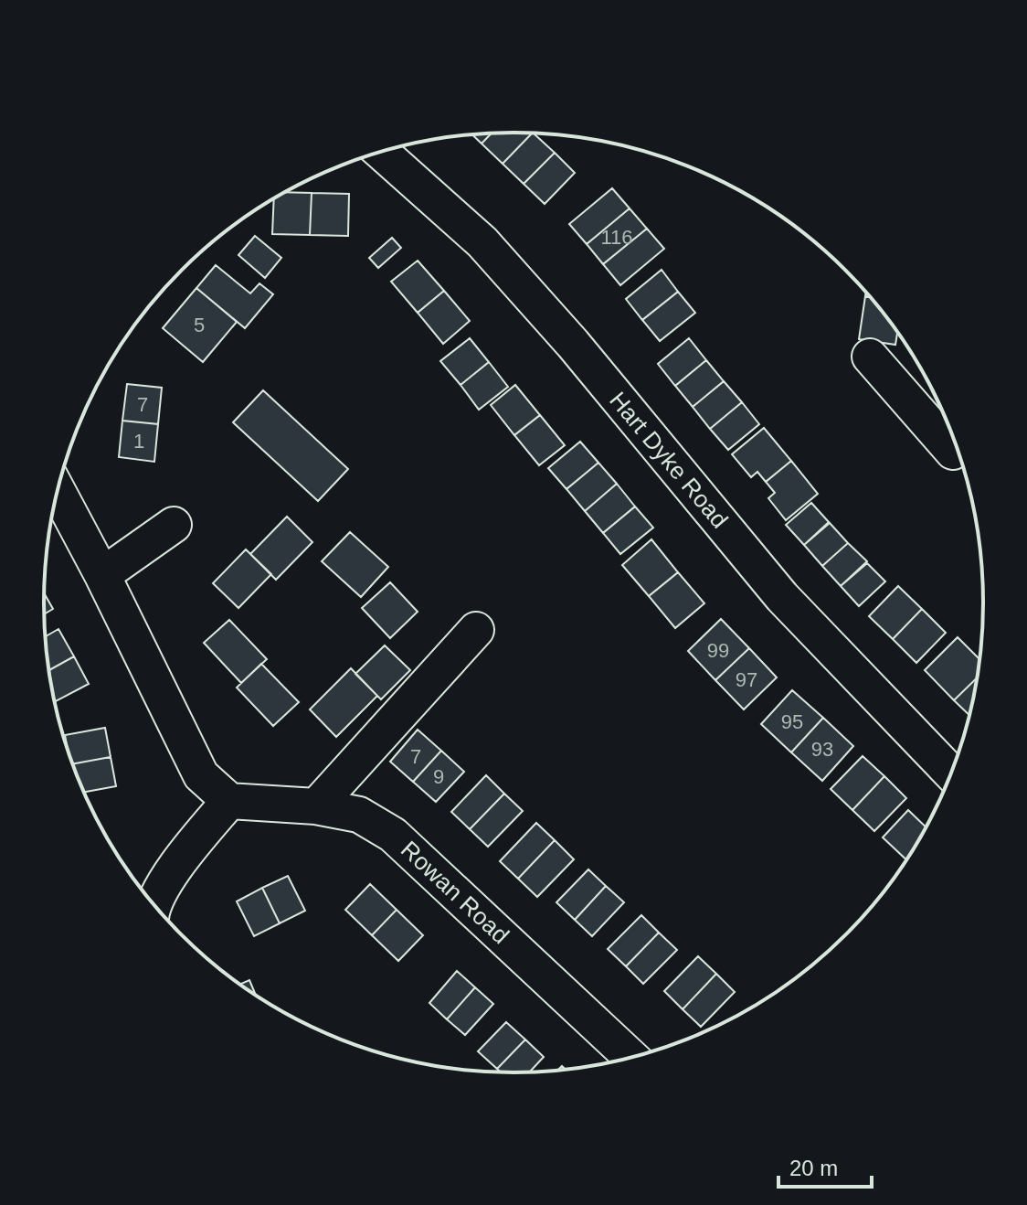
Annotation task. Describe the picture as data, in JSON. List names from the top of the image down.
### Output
{
  "streets": {
    "street": ["Hart Dyke Road", "Rowan Road"]
  },
  "house_numbers": [
    "116",
    "5",
    "7",
    "1",
    "99",
    "97",
    "95",
    "93",
    "7",
    "9"
  ],
  "scale_bar": "20 m"
}
